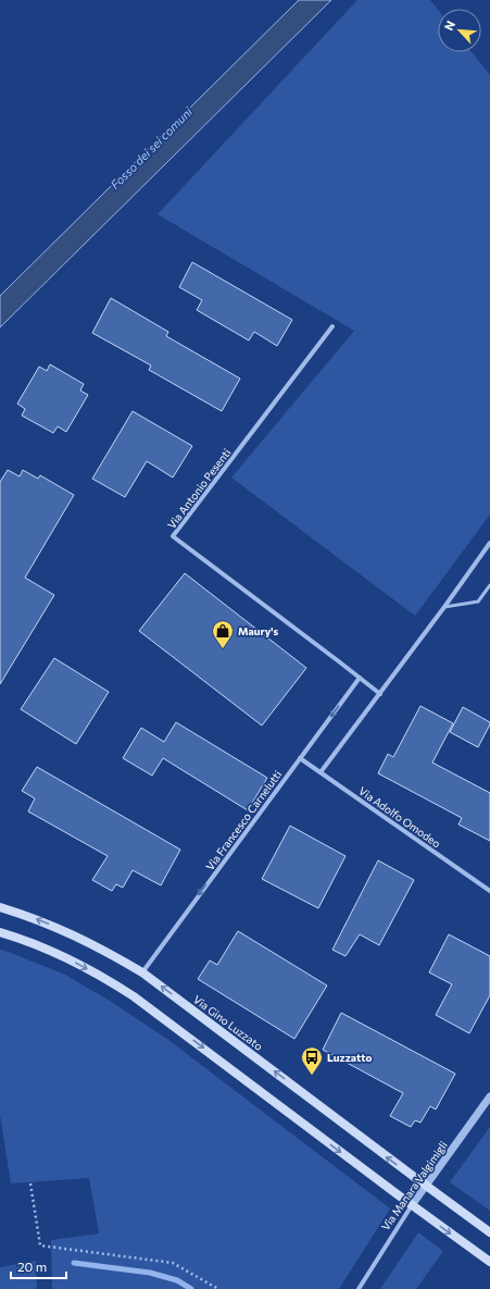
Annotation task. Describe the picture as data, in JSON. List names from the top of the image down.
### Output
{
  "streets": {
    "main road": ["Via Gino Luzzato"],
    "street": [
      "Via Antonio Pesenti",
      "Via Adolfo Omodeo",
      "Via Francesco Carnelutti",
      "Via Manara Valgimigli"
    ]
  },
  "crossings": [
    ["Via Antonio Pesenti", "Via Francesco Carnelutti"],
    ["Via Adolfo Omodeo", "Via Francesco Carnelutti"],
    ["Via Francesco Carnelutti", "Via Gino Luzzato"],
    ["Via Gino Luzzato", "Via Manara Valgimigli"]
  ],
  "one_way": ["Via Francesco Carnelutti"],
  "water": ["Fosso dei sei comuni"],
  "places": {
    "shop": ["Maury's"],
    "bus stop": ["Luzzatto"]
  },
  "scale_bar": "20 m",
  "north": "top left"
}
